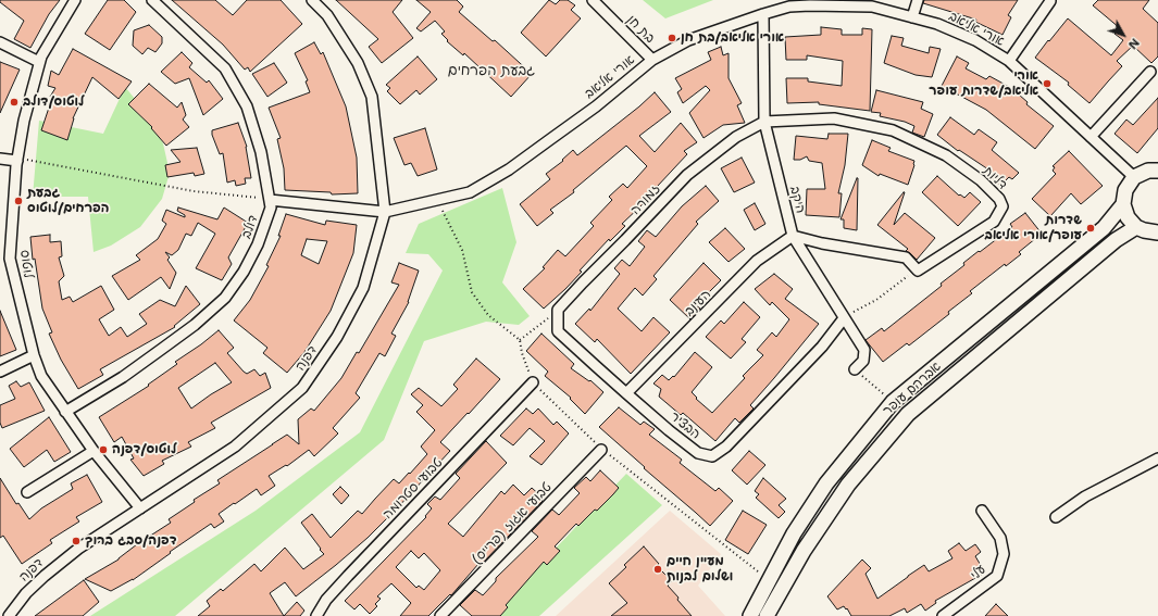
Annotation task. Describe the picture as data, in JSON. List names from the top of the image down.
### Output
{
  "streets": {
    "street": [
      "בת חן",
      "אורי אליאב",
      "דליות",
      "זמורה",
      "היקב",
      "דולב",
      "לוטוס",
      "העינב",
      "דפנה",
      "אברהם עופר",
      "הבציר",
      "טבועי סטרומה",
      "טבועי אגוז (פרייס)",
      "עלי"
    ]
  },
  "crossings": [
    ["בת חן", "אורי אליאב"],
    ["אורי אליאב", "היקב"],
    ["אורי אליאב", "דולב"],
    ["אורי אליאב", "דפנה"],
    ["דליות", "זמורה"],
    ["דליות", "היקב"],
    ["זמורה", "היקב"],
    ["זמורה", "הבציר"],
    ["היקב", "העינב"],
    ["היקב", "הבציר"],
    ["דולב", "לוטוס"],
    ["לוטוס", "דפנה"],
    ["העינב", "הבציר"]
  ],
  "districts": ["גבעת הפרחים"],
  "places": [
    "אורי אליאב/בת חן",
    "אורי אליאב/שדרות עופר",
    "לוטוס/דולב",
    "גבעת הפרחים/לוטוס",
    "שדרות עופר/אורי אליאב",
    "לוטוס/דפנה",
    "דפנה/סבג ברוך",
    "מעיין חיים ושלום לבנות"
  ],
  "north": "bottom right"
}
